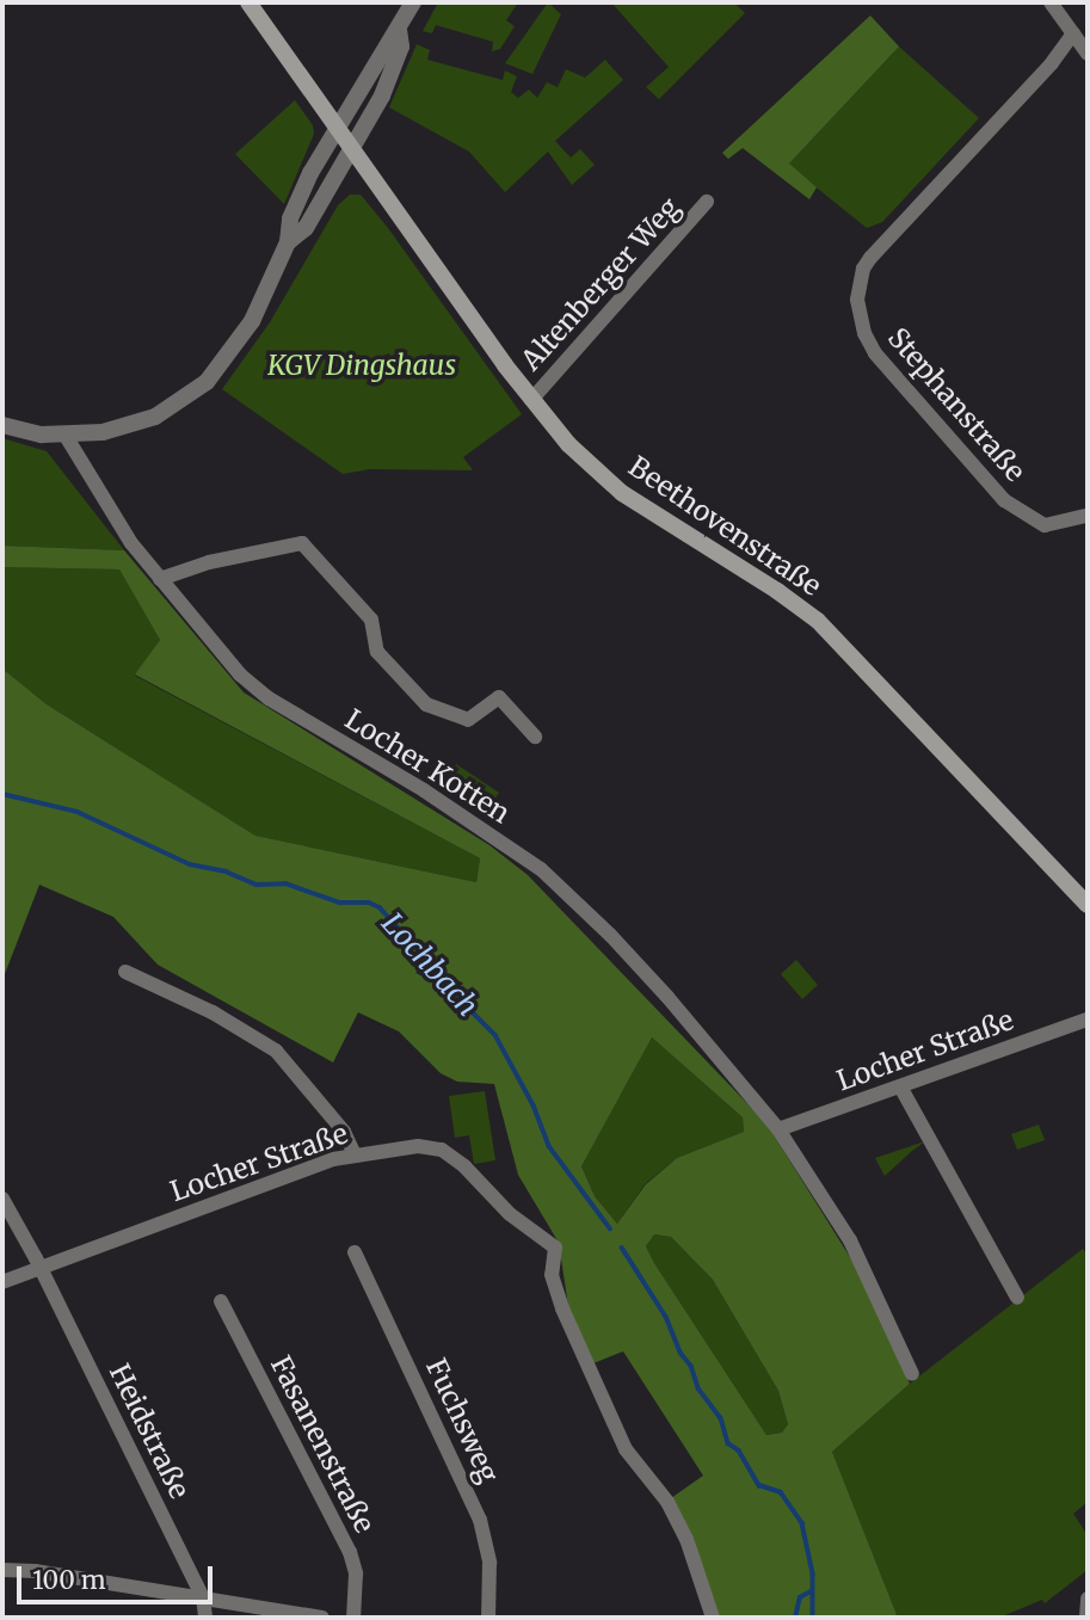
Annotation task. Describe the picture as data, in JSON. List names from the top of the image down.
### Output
{
  "streets": {
    "main road": ["Beethovenstraße"],
    "street": [
      "Altenberger Weg",
      "Stephanstraße",
      "Locher Kotten",
      "Locher Straße",
      "Fuchsweg",
      "Heidstraße",
      "Fasanenstraße"
    ]
  },
  "crossings": [
    ["Altenberger Weg", "Beethovenstraße"],
    ["Locher Kotten", "Locher Straße"],
    ["Locher Straße", "Heidstraße"]
  ],
  "water": ["Lochbach"],
  "parks": ["KGV Dingshaus"],
  "scale_bar": "100 m"
}
